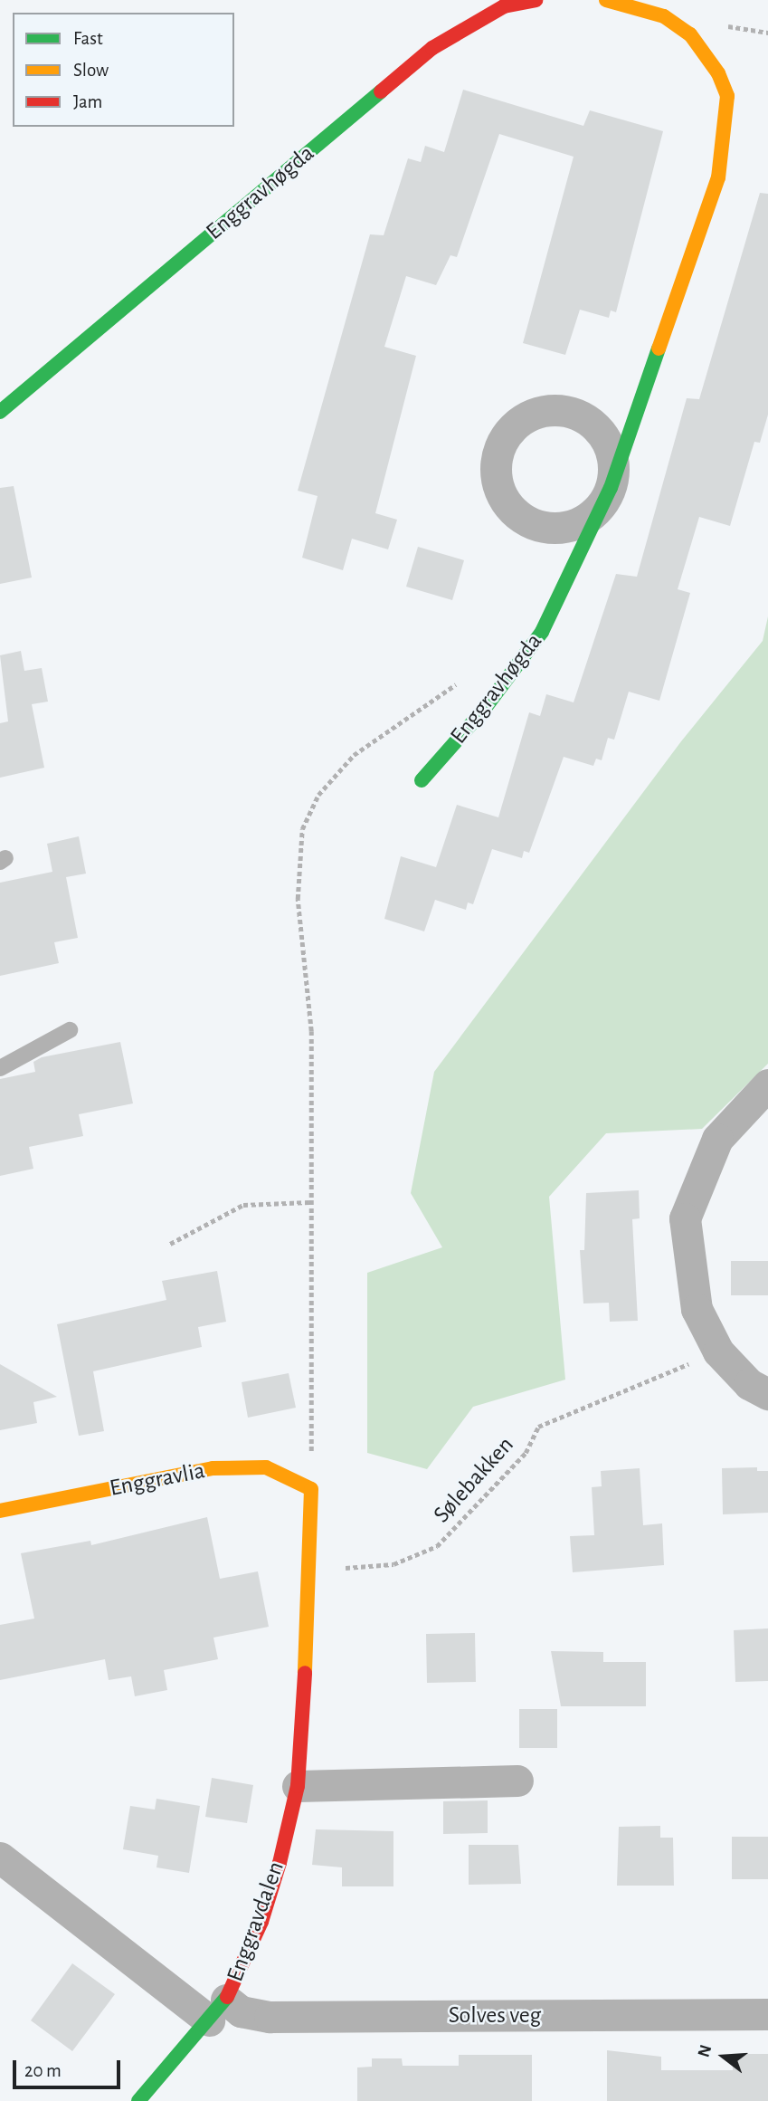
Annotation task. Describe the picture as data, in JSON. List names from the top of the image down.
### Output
{
  "streets": {
    "street": [
      "Enggravhøgda",
      "Enggravlia",
      "Enggravdalen",
      "Solves veg"
    ],
    "path": ["Sølebakken"]
  },
  "crossings": [
    ["Enggravlia", "Enggravdalen"],
    ["Sølebakken", "Enggravdalen"],
    ["Enggravdalen", "Solves veg"]
  ],
  "legend": ["Fast", "Slow", "Jam"],
  "scale_bar": "20 m",
  "north": "left"
}
